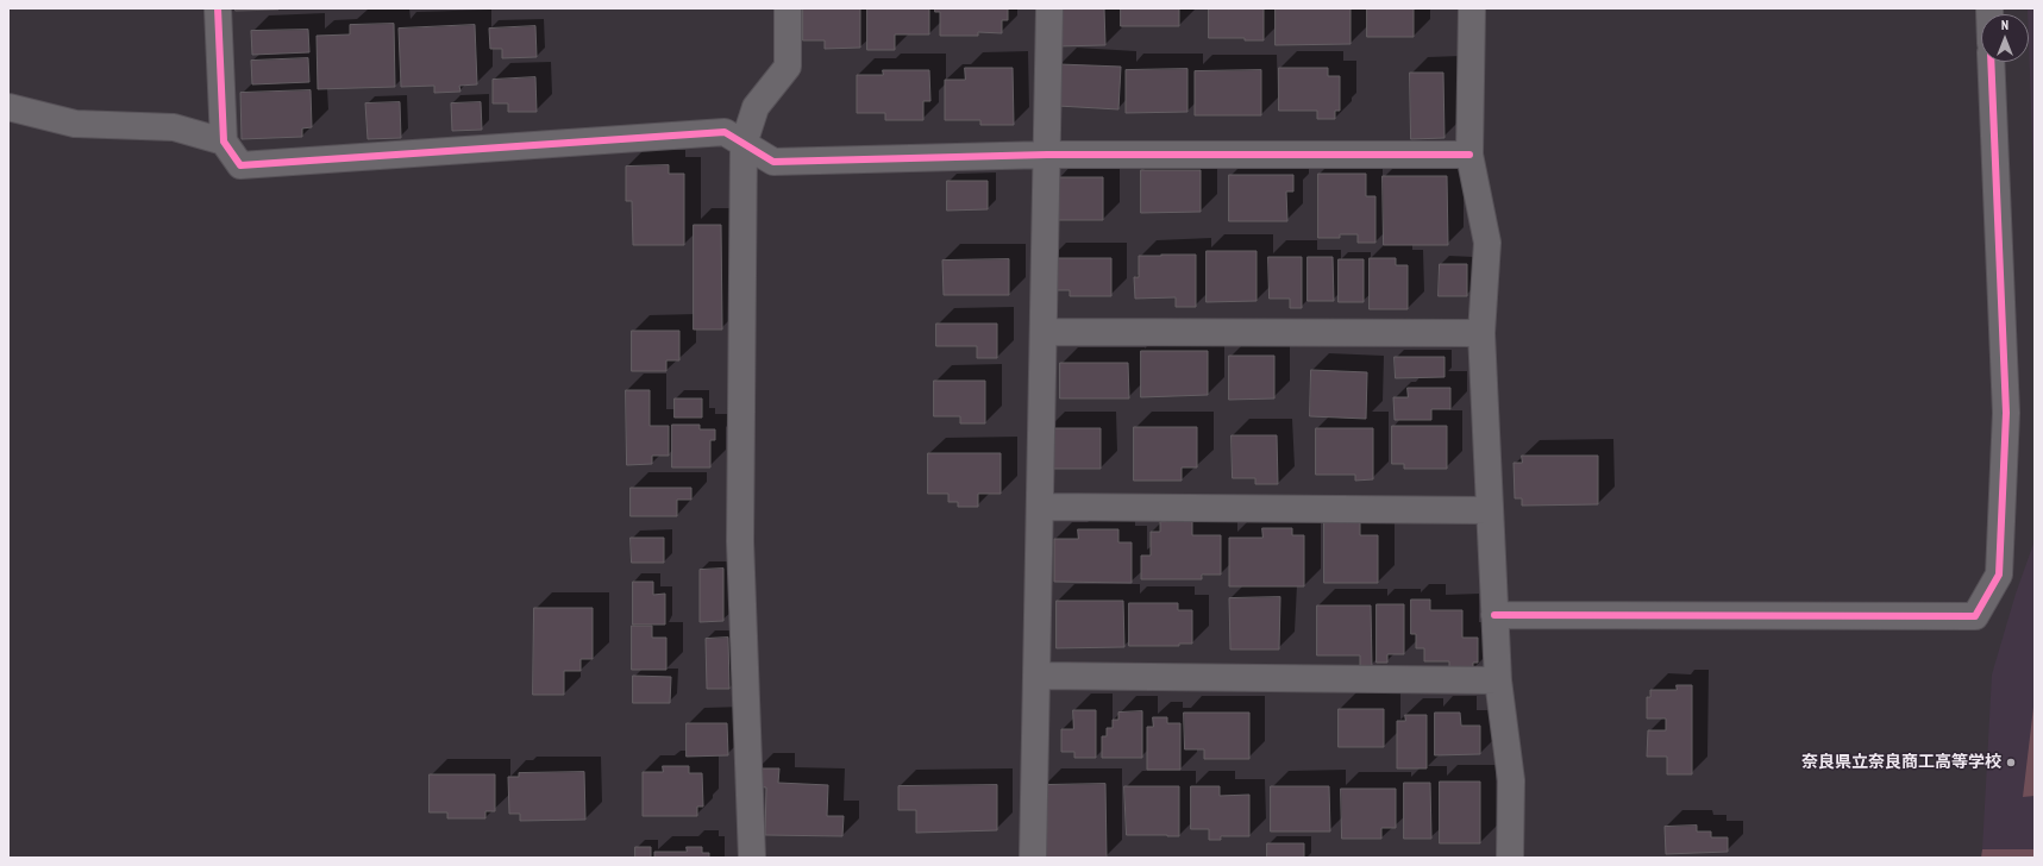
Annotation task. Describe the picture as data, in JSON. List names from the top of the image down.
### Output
{
  "places": ["奈良県立奈良商工高等学校"],
  "north": "top"
}
